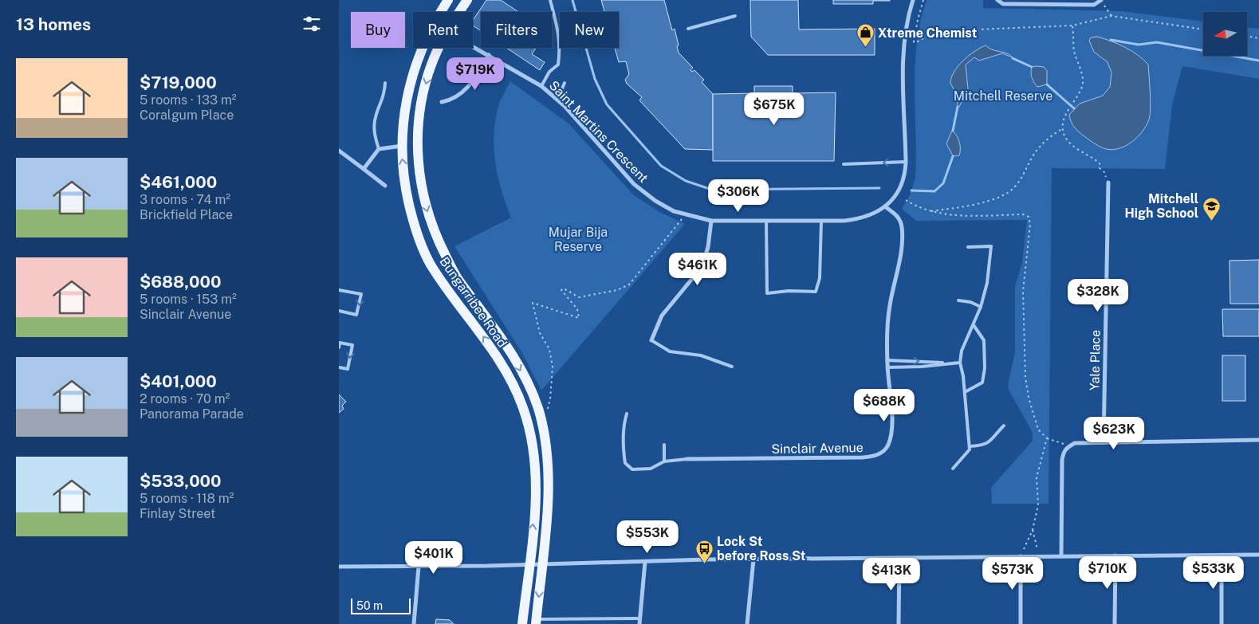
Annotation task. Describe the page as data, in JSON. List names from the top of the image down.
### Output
{
  "streets": {
    "main road": ["Bungarribee Road"],
    "street": ["Saint Martins Crescent", "Yale Place", "Sinclair Avenue"]
  },
  "crossings": [
    ["Saint Martins Crescent", "Sinclair Avenue"]
  ],
  "parks": ["Mitchell Reserve", "Mujar Bija Reserve"],
  "places": {
    "shop": ["Xtreme Chemist"],
    "school or university": ["Mitchell High School"],
    "bus stop": ["Lock St before Ross St"]
  },
  "scale_bar": "50 m",
  "north": "left",
  "page": {
    "heading": "13 homes",
    "chip": [
      "Buy",
      "Rent",
      "Filters",
      "New"
    ],
    "list": [
      {
        "name": "$719,000",
        "note": "5 rooms · 133 m² · Coralgum Place"
      },
      {
        "name": "$461,000",
        "note": "3 rooms · 74 m² · Brickfield Place"
      },
      {
        "name": "$688,000",
        "note": "5 rooms · 153 m² · Sinclair Avenue"
      },
      {
        "name": "$401,000",
        "note": "2 rooms · 70 m² · Panorama Parade"
      },
      {
        "name": "$533,000",
        "note": "5 rooms · 118 m² · Finlay Street"
      }
    ],
    "price": [
      "$719K",
      "$675K",
      "$306K",
      "$461K",
      "$328K",
      "$688K",
      "$623K",
      "$553K",
      "$401K",
      "$710K",
      "$533K",
      "$573K",
      "$413K"
    ],
    "scale": "50 m"
  }
}
